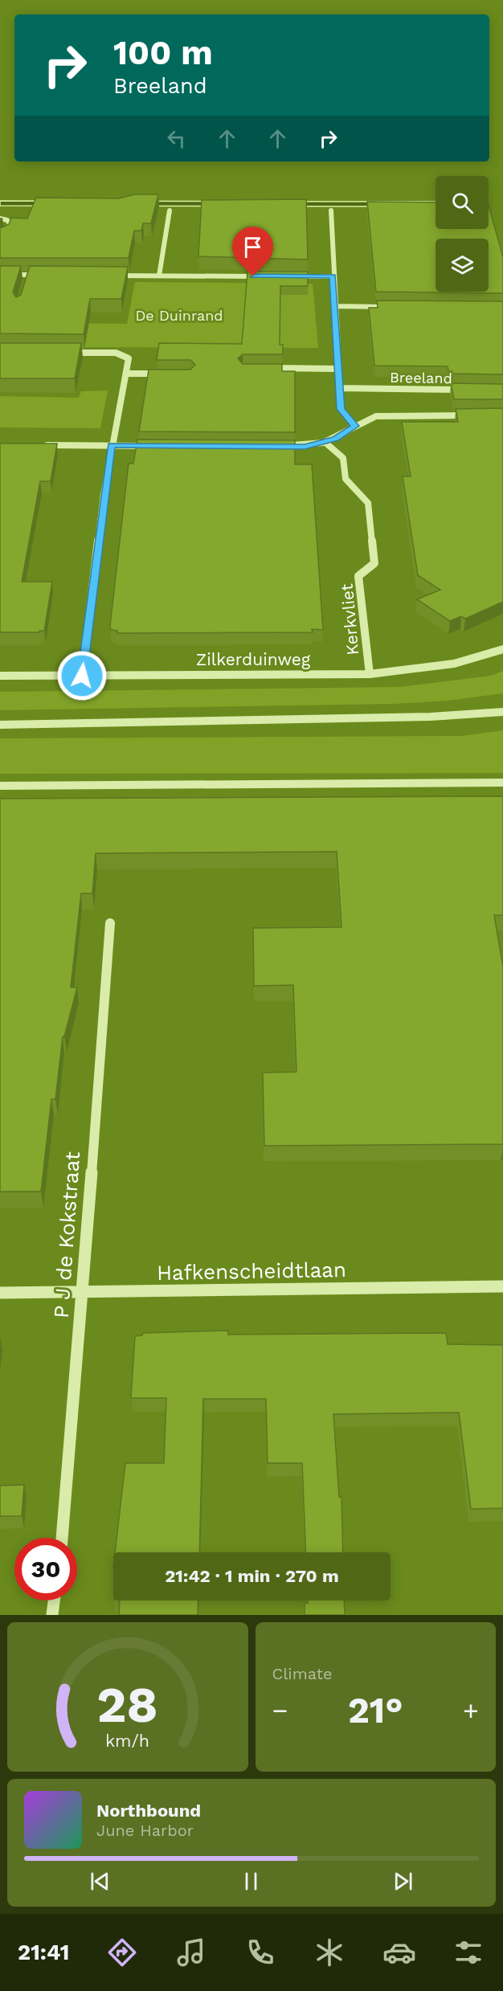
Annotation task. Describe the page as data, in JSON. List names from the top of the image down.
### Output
{
  "streets": {
    "street": [
      "Breeland",
      "Kerkvliet",
      "Zilkerduinweg",
      "P J de Kokstraat",
      "Hafkenscheidtlaan"
    ]
  },
  "crossings": [
    ["Kerkvliet", "Zilkerduinweg"],
    ["P J de Kokstraat", "Hafkenscheidtlaan"]
  ],
  "parks": ["De Duinrand"],
  "page": {
    "turn": ["100 m", "Breeland"],
    "limit": "30",
    "trip": "21:42 · 1 min · 270 m",
    "tile": "Climate",
    "heat": ["−", "21°", "+"],
    "song": ["Northbound", "June Harbor"],
    "tabs": "21:41",
    "gauge": ["28", "km/h"]
  }
}
